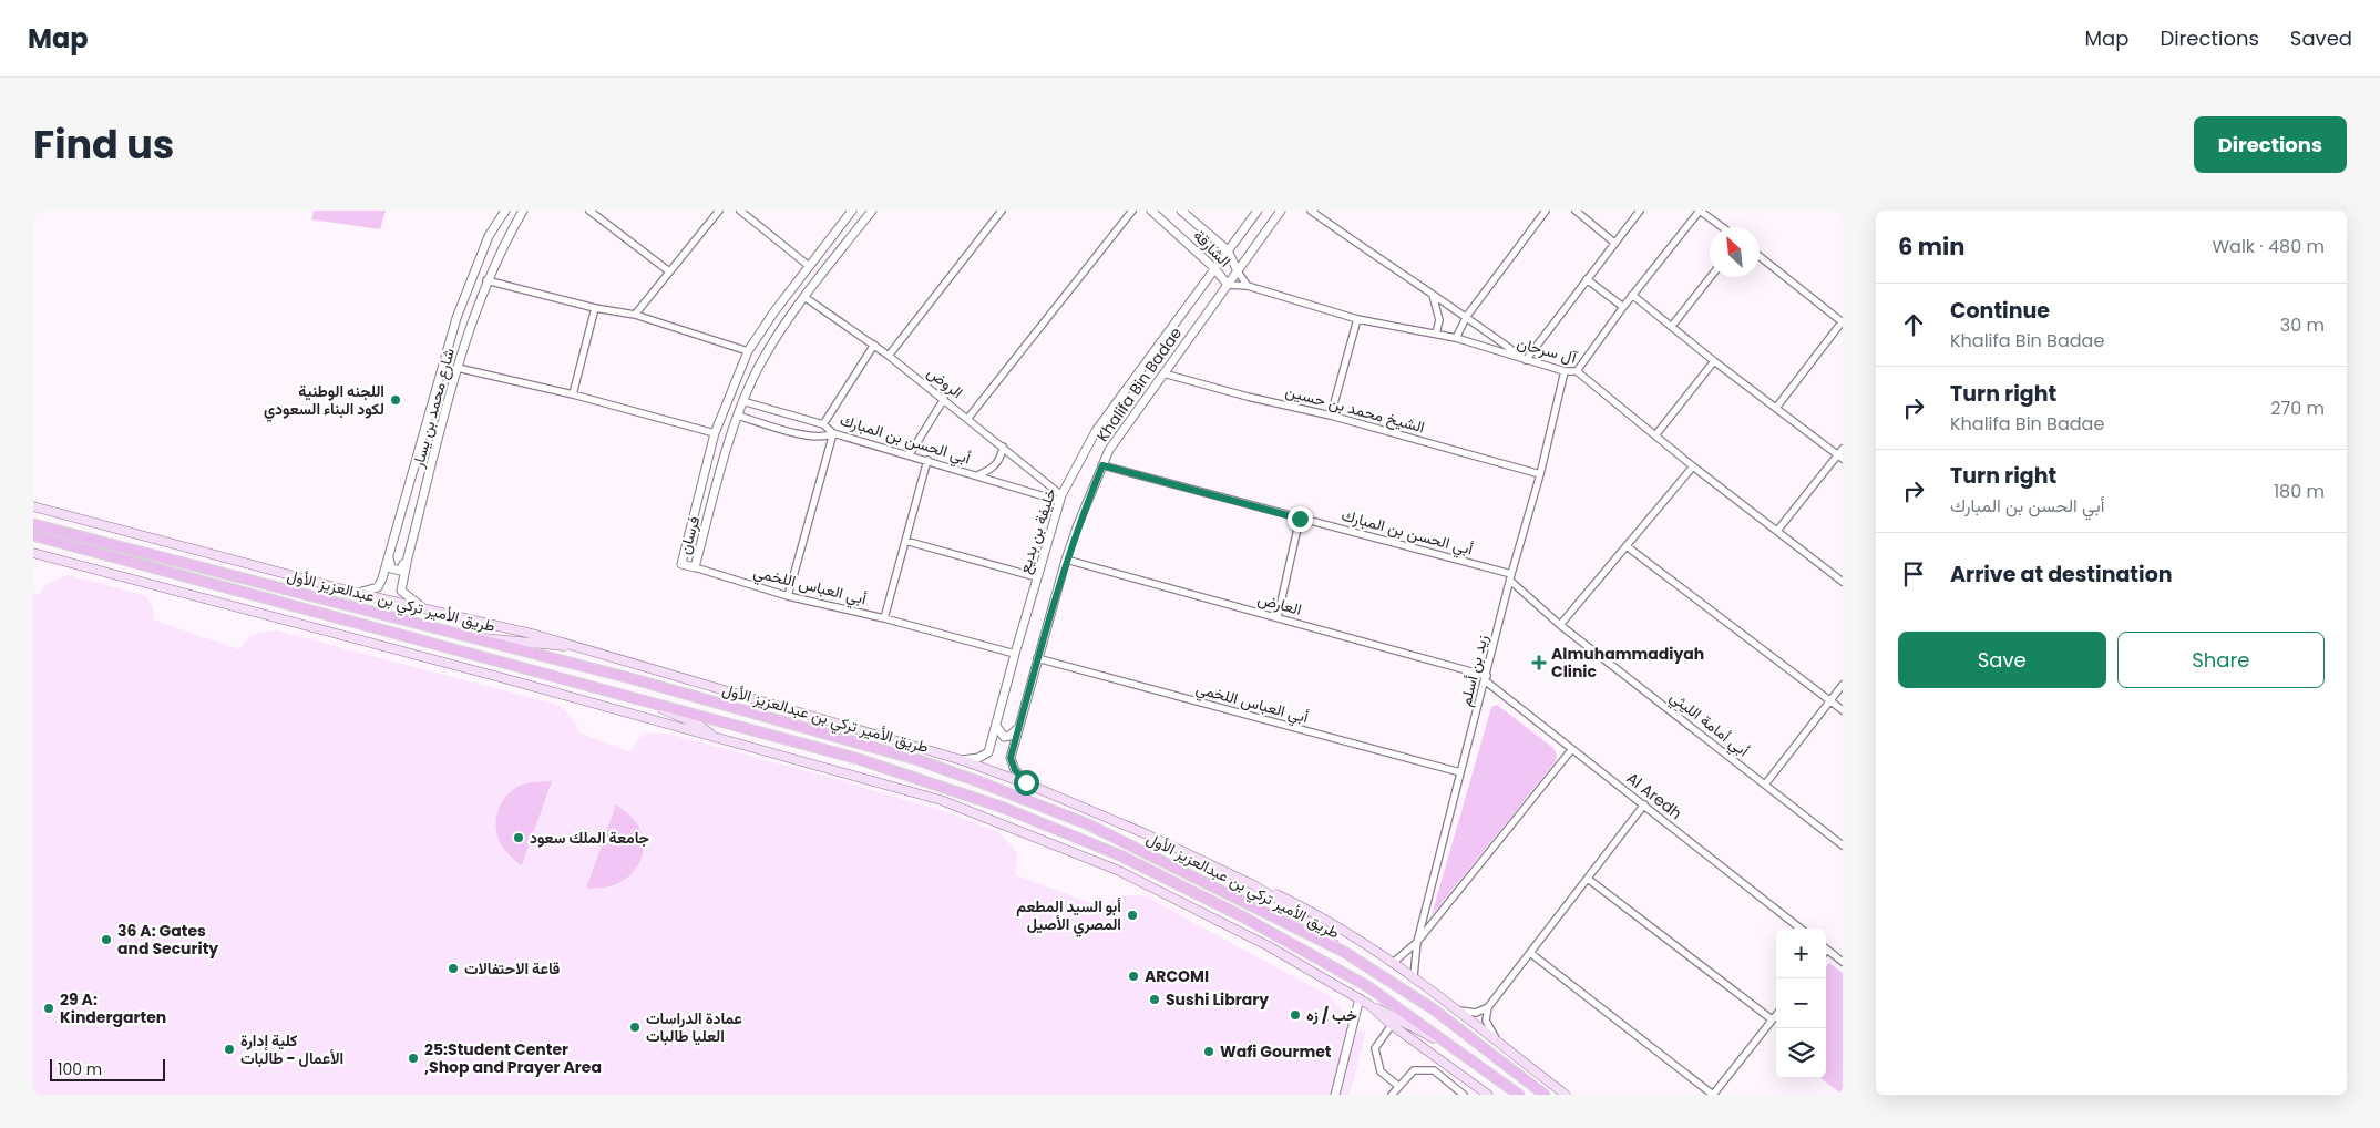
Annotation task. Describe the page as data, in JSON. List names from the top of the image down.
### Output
{
  "streets": {
    "main road": ["طريق الأمير تركي بن عبدالعزيز الأول"],
    "street": [
      "الشارقة",
      "آل سرحان",
      "الروض",
      "Khalifa Bin Badae",
      "شارع محمد بن يسار",
      "الشيخ محمد بن حسين",
      "أبي الحسن بن المبارك",
      "خليفة بن بديع",
      "فرسان",
      "أبي العباس اللخمي",
      "العارض",
      "زيد بن أسلم",
      "أبي أمامة الليثي",
      "Al Aredh"
    ]
  },
  "crossings": [
    ["الشارقة", "آل سرحان"],
    ["الشارقة", "Khalifa Bin Badae"],
    ["الشارقة", "خليفة بن بديع"],
    ["آل سرحان", "Khalifa Bin Badae"],
    ["آل سرحان", "زيد بن أسلم"],
    ["الروض", "أبي الحسن بن المبارك"],
    ["الروض", "خليفة بن بديع"],
    ["الروض", "فرسان"],
    ["Khalifa Bin Badae", "الشيخ محمد بن حسين"],
    ["Khalifa Bin Badae", "أبي الحسن بن المبارك"],
    ["Khalifa Bin Badae", "أبي العباس اللخمي"],
    ["Khalifa Bin Badae", "العارض"],
    ["الشيخ محمد بن حسين", "زيد بن أسلم"],
    ["أبي الحسن بن المبارك", "خليفة بن بديع"],
    ["أبي الحسن بن المبارك", "فرسان"],
    ["أبي الحسن بن المبارك", "زيد بن أسلم"],
    ["أبي الحسن بن المبارك", "أبي أمامة الليثي"],
    ["خليفة بن بديع", "أبي العباس اللخمي"],
    ["فرسان", "أبي العباس اللخمي"],
    ["أبي العباس اللخمي", "زيد بن أسلم"],
    ["العارض", "زيد بن أسلم"],
    ["العارض", "Al Aredh"],
    ["زيد بن أسلم", "أبي أمامة الليثي"],
    ["زيد بن أسلم", "Al Aredh"]
  ],
  "places": {
    "other": [
      "اللجنه الوطنية لكود البناء السعودي",
      "جامعة الملك سعود",
      "أبو السيد المطعم المصري اﻷصيل",
      "36 A: Gates and Security",
      "قاعة الاحتفالات",
      "ARCOMI",
      "Sushi Library",
      "29 A: Kindergarten",
      "خب / زه",
      "عمادة الدراسات العليا طالبات",
      "كلية إدارة الأعمال - طالبات",
      "Wafi Gourmet",
      "25:Student Center ,Shop and Prayer Area"
    ],
    "health": ["Almuhammadiyah Clinic"]
  },
  "scale_bar": "100 m",
  "north": "top left",
  "page": {
    "header": "Map",
    "nav": ["Map", "Directions", "Saved"],
    "title": "Find us",
    "buttons": [
      "Directions",
      ["Save", "Share"]
    ],
    "heading": ["6 min", "Walk · 480 m"],
    "list": [
      ["Continue", "Khalifa Bin Badae", "30 m"],
      ["Turn right", "Khalifa Bin Badae", "270 m"],
      ["Turn right", "أبي الحسن بن المبارك", "180 m"],
      "Arrive at destination"
    ],
    "map_buttons": ["+", "−"],
    "scale": "100 m"
  }
}
